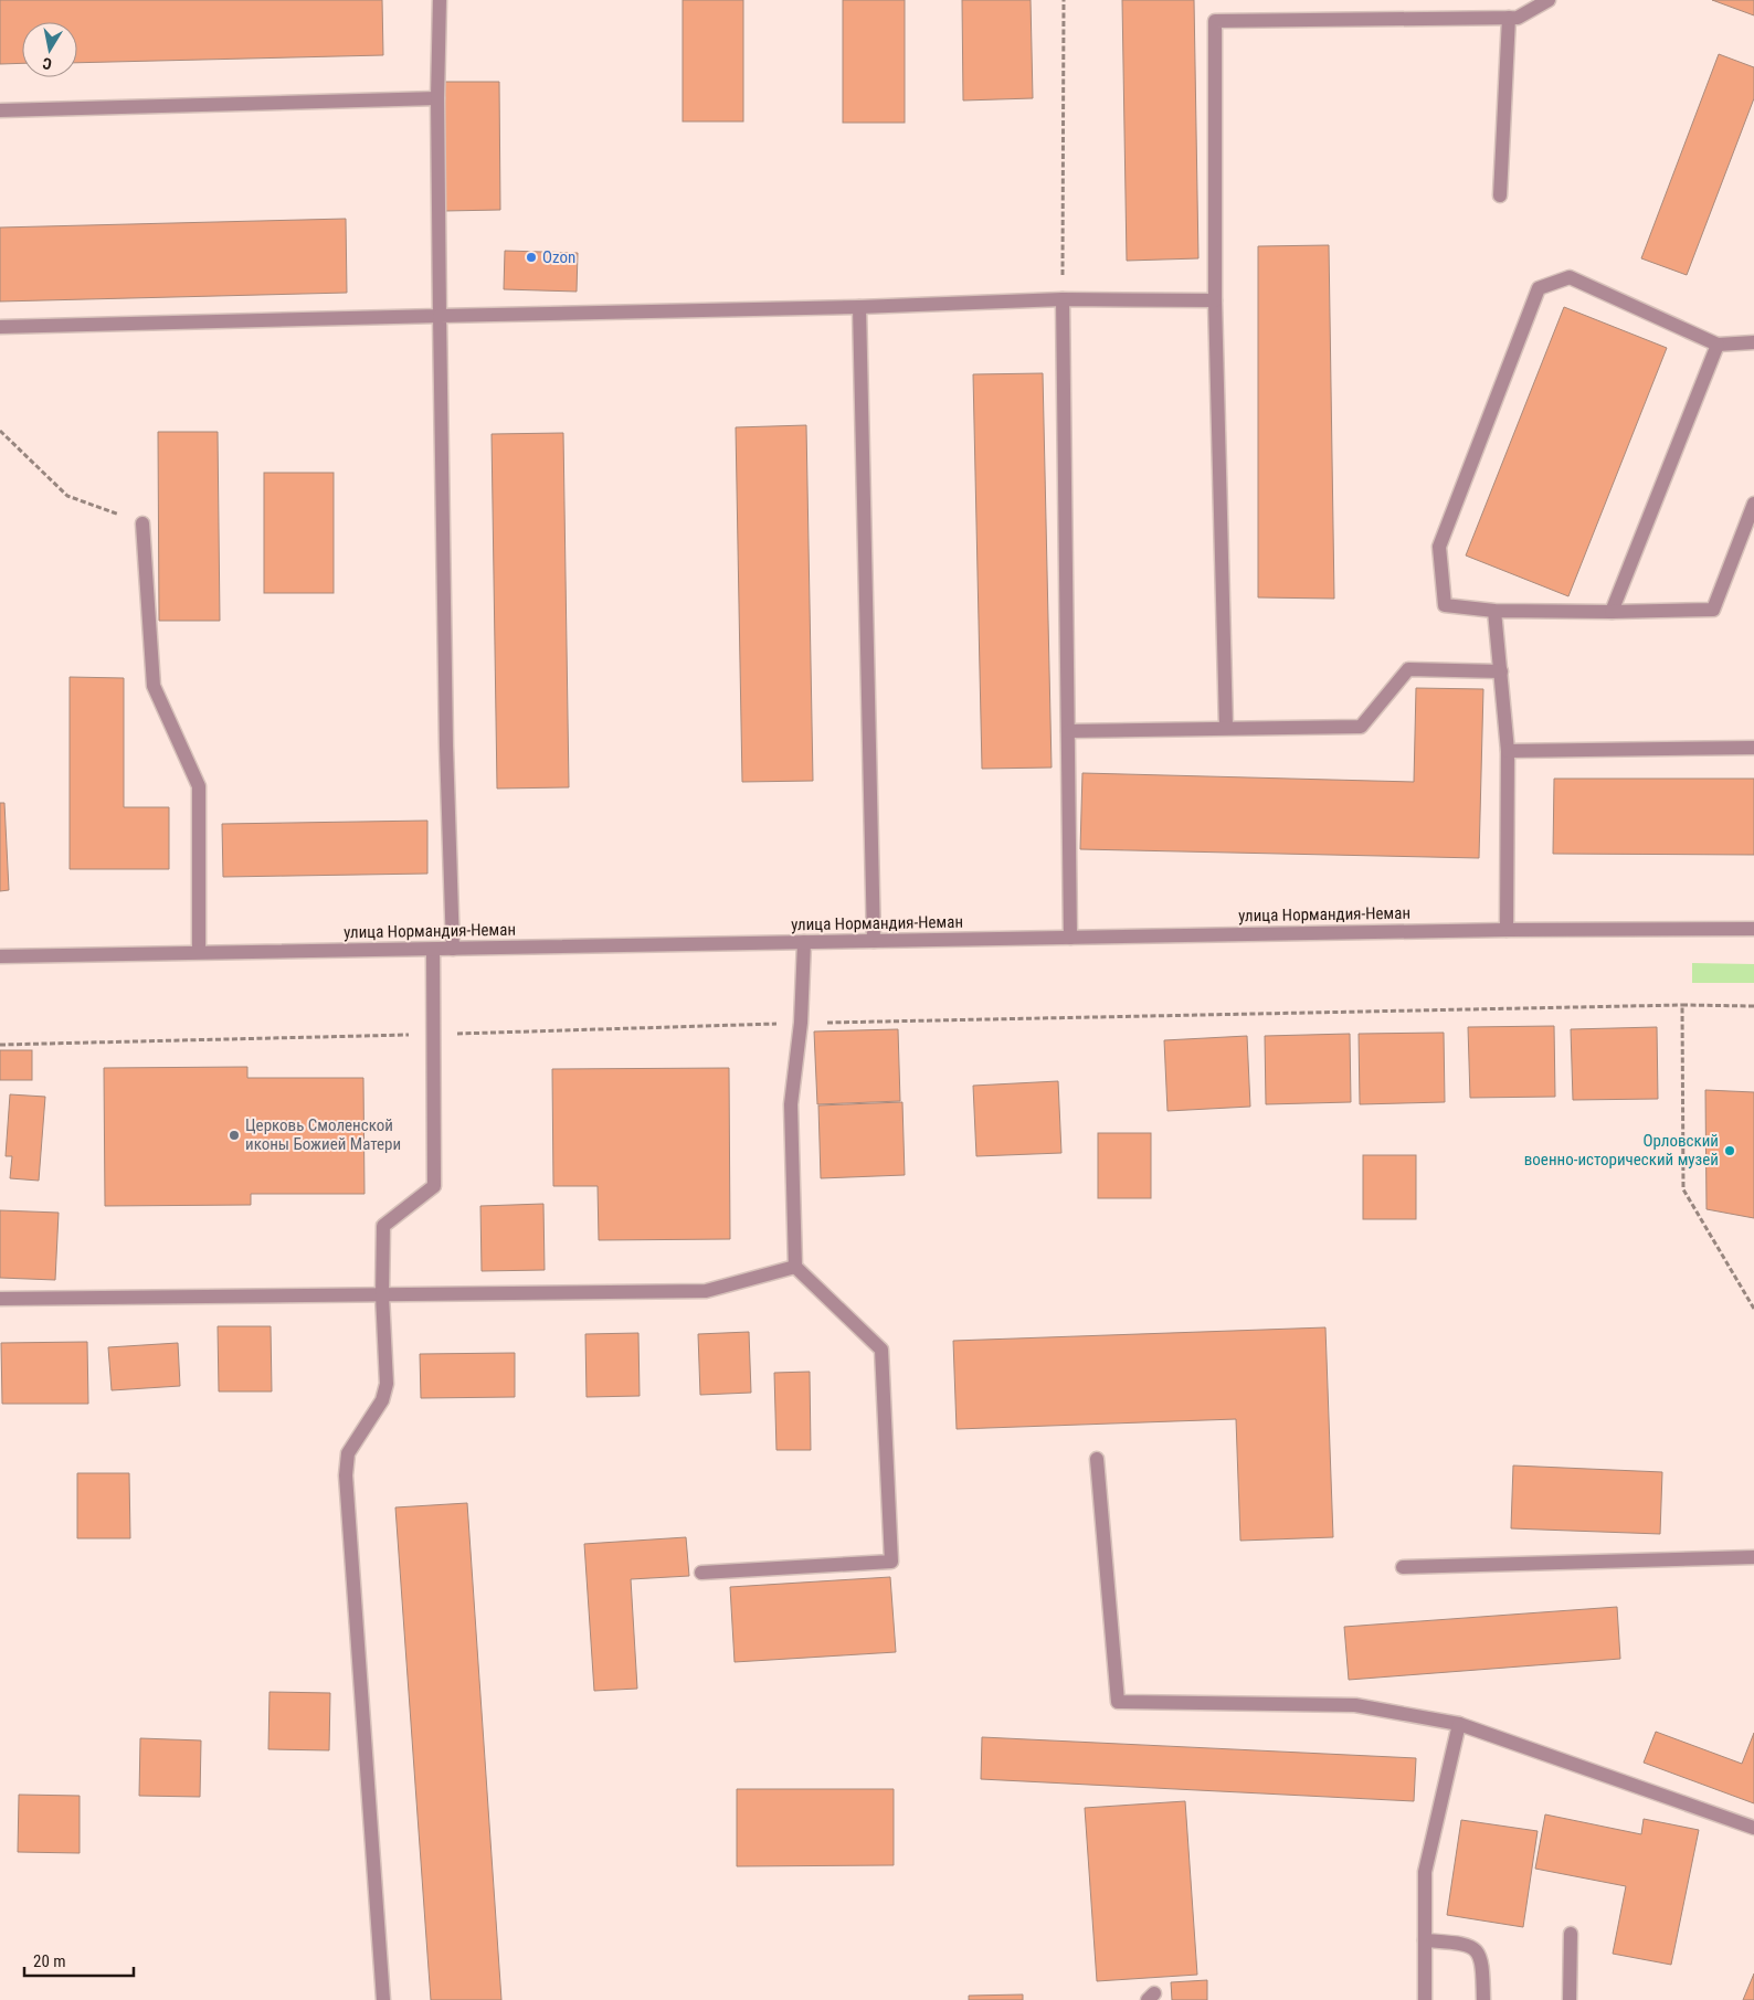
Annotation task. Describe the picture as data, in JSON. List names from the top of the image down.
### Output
{
  "streets": {
    "street": ["улица Нормандия-Неман"]
  },
  "places": ["Ozon", "Церковь Смоленской иконы Божией Матери", "Орловский военно-исторический музей"],
  "scale_bar": "20 m",
  "north": "bottom"
}
